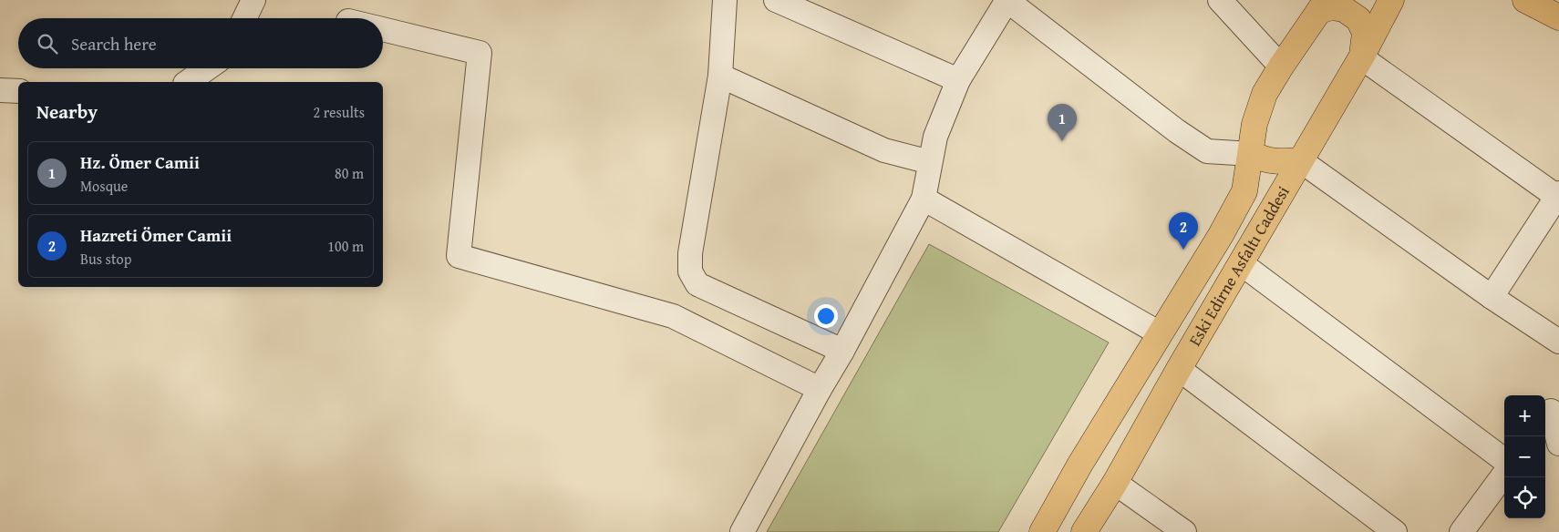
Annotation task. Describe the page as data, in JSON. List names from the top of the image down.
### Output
{
  "streets": {
    "main road": ["Eski Edirne Asfaltı Caddesi"]
  },
  "page": {
    "search": "Search here",
    "heading": ["Nearby", "2 results"],
    "pins": ["1", "2"],
    "list": [
      {
        "mark": "1",
        "name": "Hz. Ömer Camii",
        "note": "Mosque",
        "value": "80 m"
      },
      {
        "mark": "2",
        "name": "Hazreti Ömer Camii",
        "note": "Bus stop",
        "value": "100 m"
      }
    ],
    "map_buttons": ["+", "−"]
  }
}
